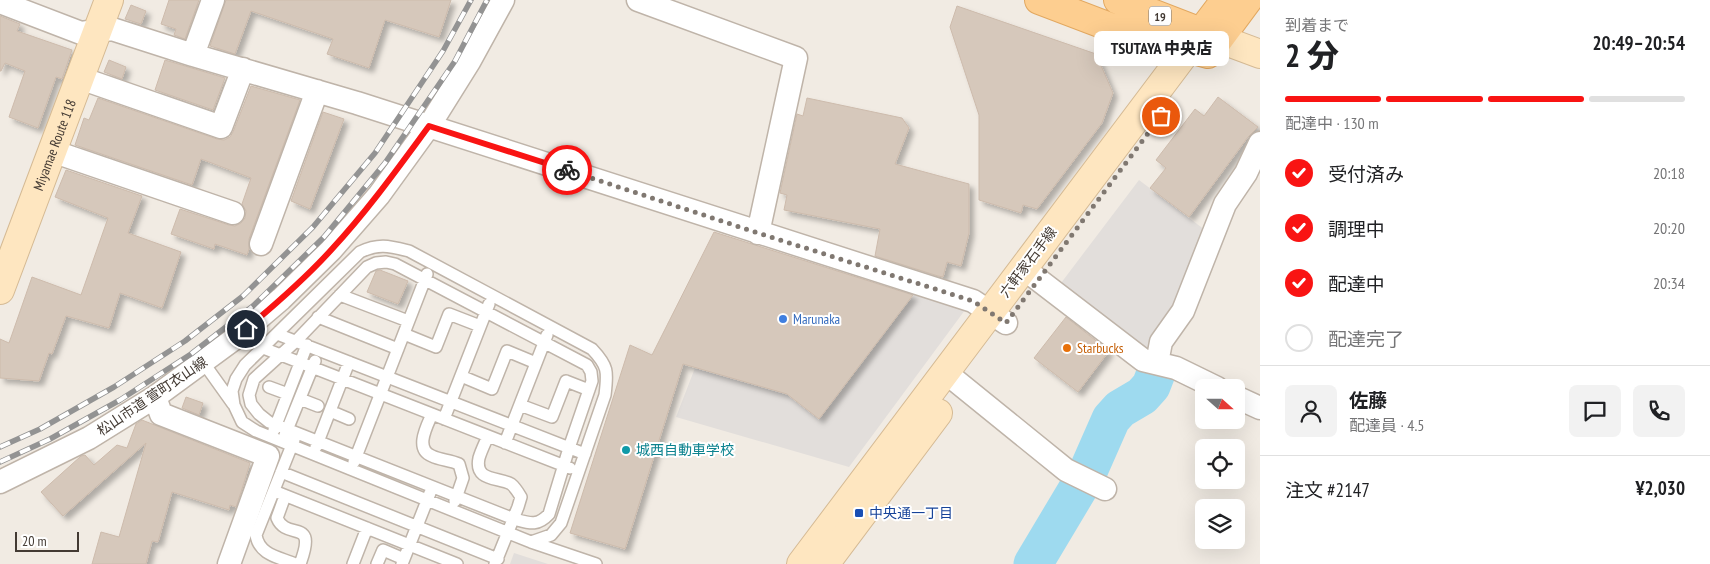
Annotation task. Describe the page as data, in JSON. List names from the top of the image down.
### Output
{
  "streets": {
    "main road": ["19", "Miyamae Route 118", "六軒家石手線"],
    "street": ["松山市道 萱町衣山線"]
  },
  "crossings": [
    ["19", "六軒家石手線"]
  ],
  "places": {
    "other": [
      "TSUTAYA 中央店",
      "Marunaka",
      "Starbucks",
      "城西自動車学校"
    ],
    "transit": ["中央通一丁目"]
  },
  "scale_bar": "20 m",
  "north": "right",
  "page": {
    "heading": ["2 分", "到着まで", "20:49–20:54"],
    "panel": [
      "佐藤",
      "配達員 · 4.5",
      "注文 #2147",
      "¥2,030"
    ],
    "bubble": "TSUTAYA 中央店",
    "bar": "配達中 · 130 m",
    "list": [
      ["受付済み", "20:18"],
      ["調理中", "20:20"],
      ["配達中", "20:34"],
      "配達完了"
    ],
    "scale": "20 m"
  }
}
